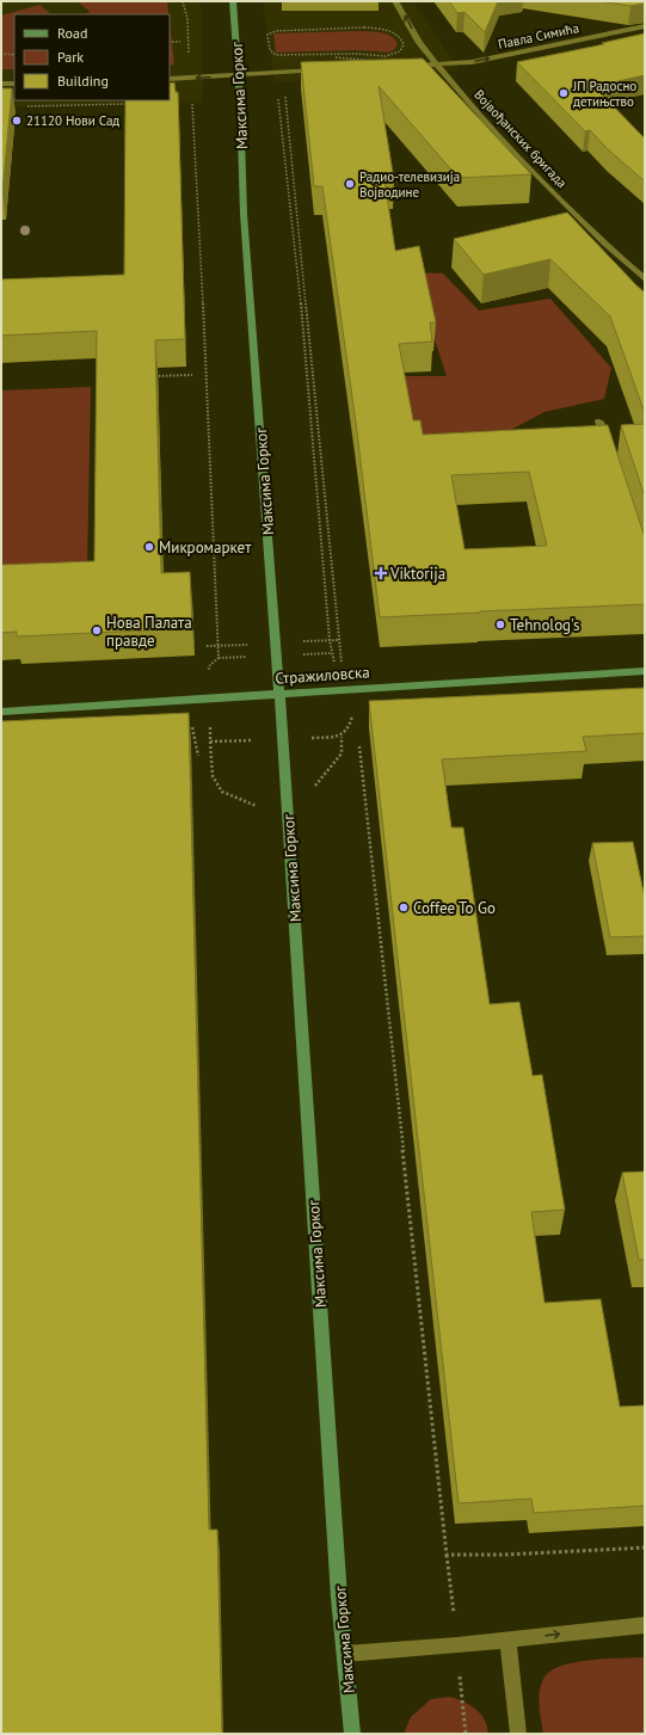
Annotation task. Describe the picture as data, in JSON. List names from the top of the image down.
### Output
{
  "streets": {
    "street": [
      "Павла Симића",
      "Максима Горког",
      "Војвођанских бригада",
      "Стражиловска"
    ]
  },
  "crossings": [
    ["Павла Симића", "Војвођанских бригада"],
    ["Максима Горког", "Стражиловска"]
  ],
  "one_way": ["Павла Симића"],
  "places": {
    "other": [
      "ЈП Радосно детињство",
      "21120 Нови Сад",
      "Радио-телевизија Војводине",
      "Микромаркет",
      "Tehnolog's",
      "Нова Палата правде",
      "Coffee To Go"
    ],
    "health": ["Viktorija"]
  },
  "legend": ["Road", "Park", "Building"]
}
